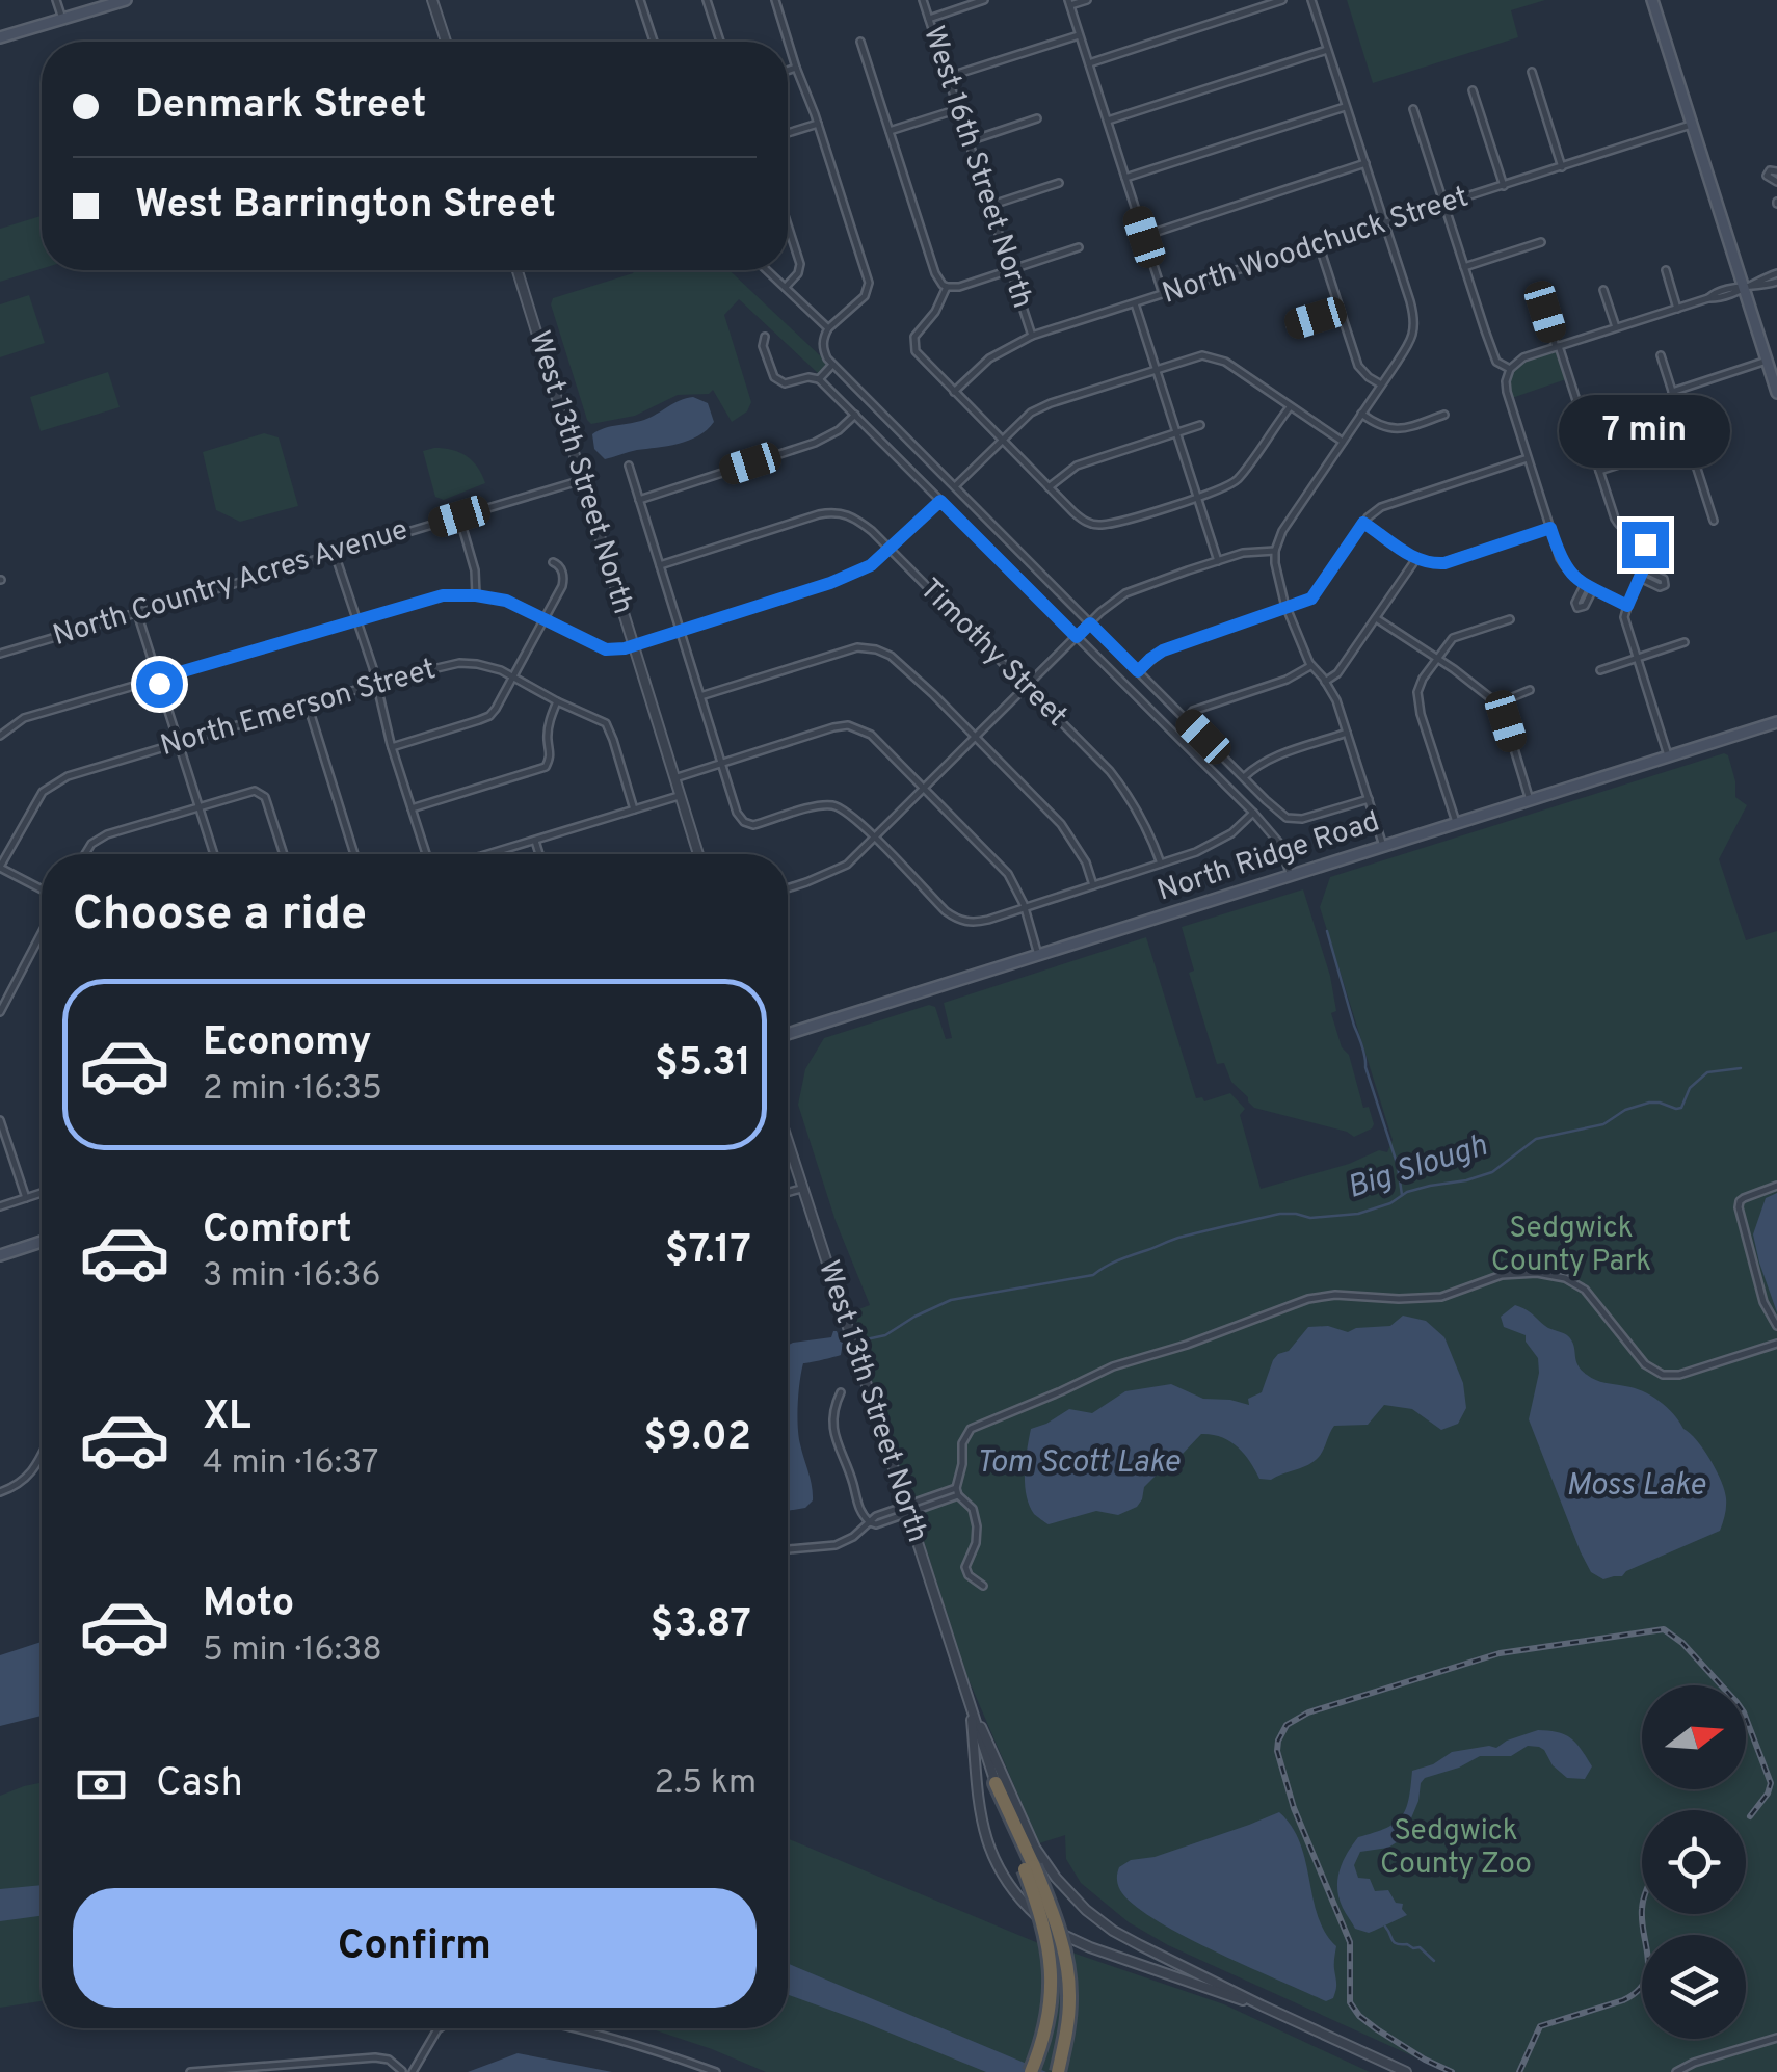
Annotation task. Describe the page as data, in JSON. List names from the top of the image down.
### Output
{
  "streets": {
    "main road": ["North Ridge Road"],
    "street": [
      "West 16th Street North",
      "North Woodchuck Street",
      "West 13th Street North",
      "North Country Acres Avenue",
      "Timothy Street",
      "North Emerson Street"
    ]
  },
  "crossings": [
    ["West 16th Street North", "North Woodchuck Street"],
    ["West 13th Street North", "North Country Acres Avenue"]
  ],
  "water": ["Big Slough", "Tom Scott Lake", "Moss Lake"],
  "parks": ["Sedgwick County Park", "Sedgwick County Zoo"],
  "north": "right",
  "page": {
    "banner": ["Denmark Street", "West Barrington Street"],
    "bubble": "7 min",
    "heading": "Choose a ride",
    "list": [
      {
        "name": "Economy",
        "note": "2 min · 16:35",
        "value": "$5.31"
      },
      {
        "name": "Comfort",
        "note": "3 min · 16:36",
        "value": "$7.17"
      },
      {
        "name": "XL",
        "note": "4 min · 16:37",
        "value": "$9.02"
      },
      {
        "name": "Moto",
        "note": "5 min · 16:38",
        "value": "$3.87"
      }
    ],
    "pay": ["Cash", "2.5 km"],
    "buttons": "Confirm"
  }
}
